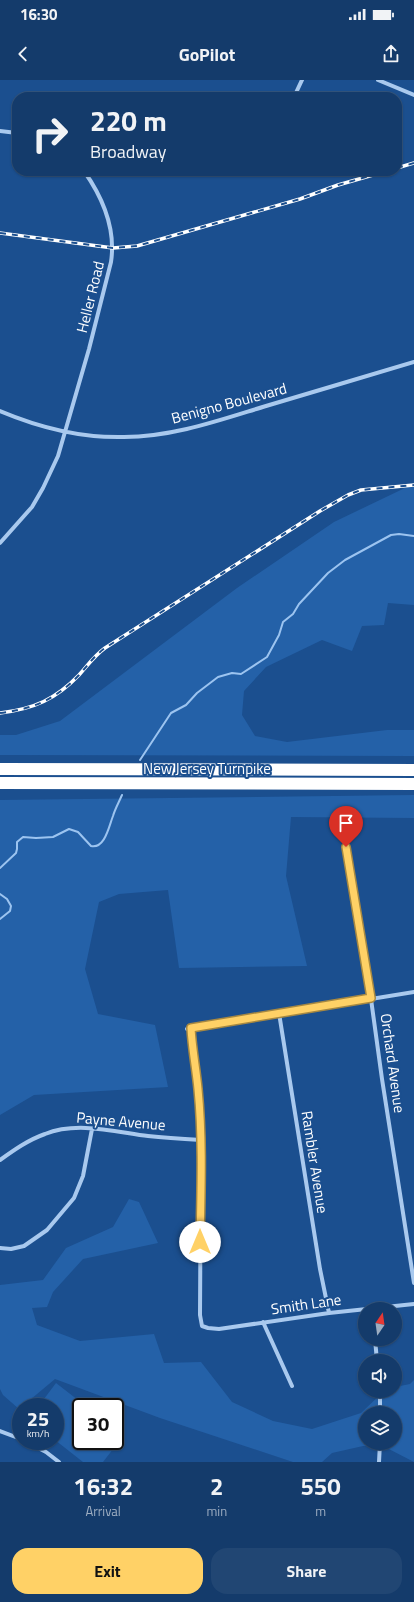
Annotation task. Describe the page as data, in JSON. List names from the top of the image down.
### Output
{
  "streets": {
    "highway": ["New Jersey Turnpike"],
    "street": [
      "Heller Road",
      "Benigno Boulevard",
      "Orchard Avenue",
      "Payne Avenue",
      "Rambler Avenue",
      "Smith Lane"
    ]
  },
  "crossings": [
    ["Heller Road", "Benigno Boulevard"],
    ["Payne Avenue", "Smith Lane"],
    ["Rambler Avenue", "Smith Lane"]
  ],
  "north": "top",
  "page": {
    "status": "16:30",
    "header": "GoPilot",
    "turn": ["220 m", "Broadway"],
    "speed": "25 km/h",
    "limit": "30",
    "eta": [
      "16:32",
      "Arrival",
      "2",
      "min",
      "550",
      "m"
    ],
    "buttons": ["Exit", "Share"]
  }
}
